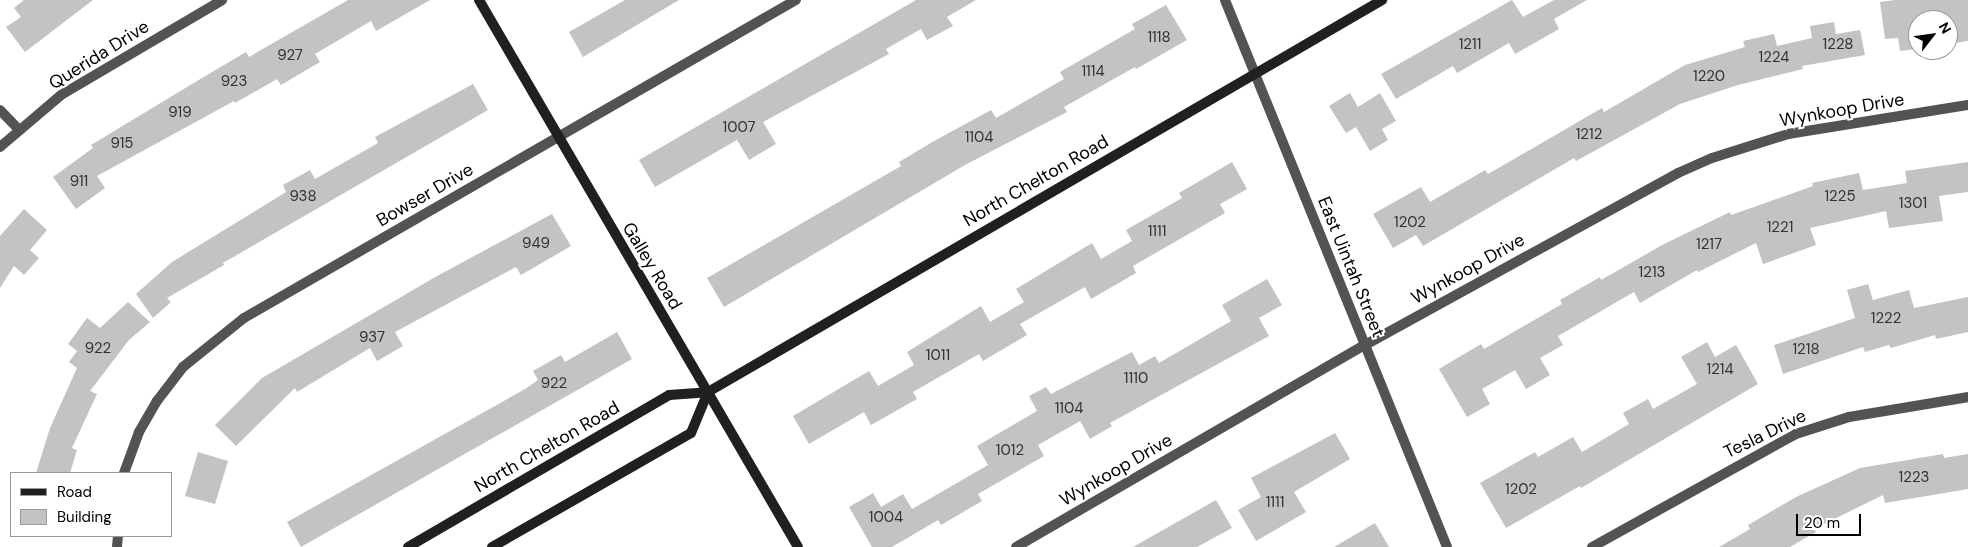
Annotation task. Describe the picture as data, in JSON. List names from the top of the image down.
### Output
{
  "streets": {
    "main road": ["North Chelton Road", "Galley Road"],
    "street": [
      "Querida Drive",
      "Wynkoop Drive",
      "Bowser Drive",
      "East Uintah Street",
      "Tesla Drive"
    ]
  },
  "crossings": [
    ["Wynkoop Drive", "East Uintah Street"],
    ["North Chelton Road", "Galley Road"],
    ["North Chelton Road", "East Uintah Street"],
    ["Bowser Drive", "Galley Road"]
  ],
  "house_numbers": [
    "1118",
    "1211",
    "1228",
    "927",
    "1224",
    "1114",
    "1220",
    "923",
    "919",
    "1007",
    "1212",
    "1104",
    "915",
    "911",
    "938",
    "1225",
    "1301",
    "1202",
    "1221",
    "1111",
    "949",
    "1217",
    "1213",
    "1222",
    "937",
    "922",
    "1218",
    "1011",
    "1214",
    "1110",
    "922",
    "1104",
    "1012",
    "1223",
    "1202",
    "1111",
    "1004"
  ],
  "legend": ["Road", "Building"],
  "scale_bar": "20 m",
  "north": "top right"
}
